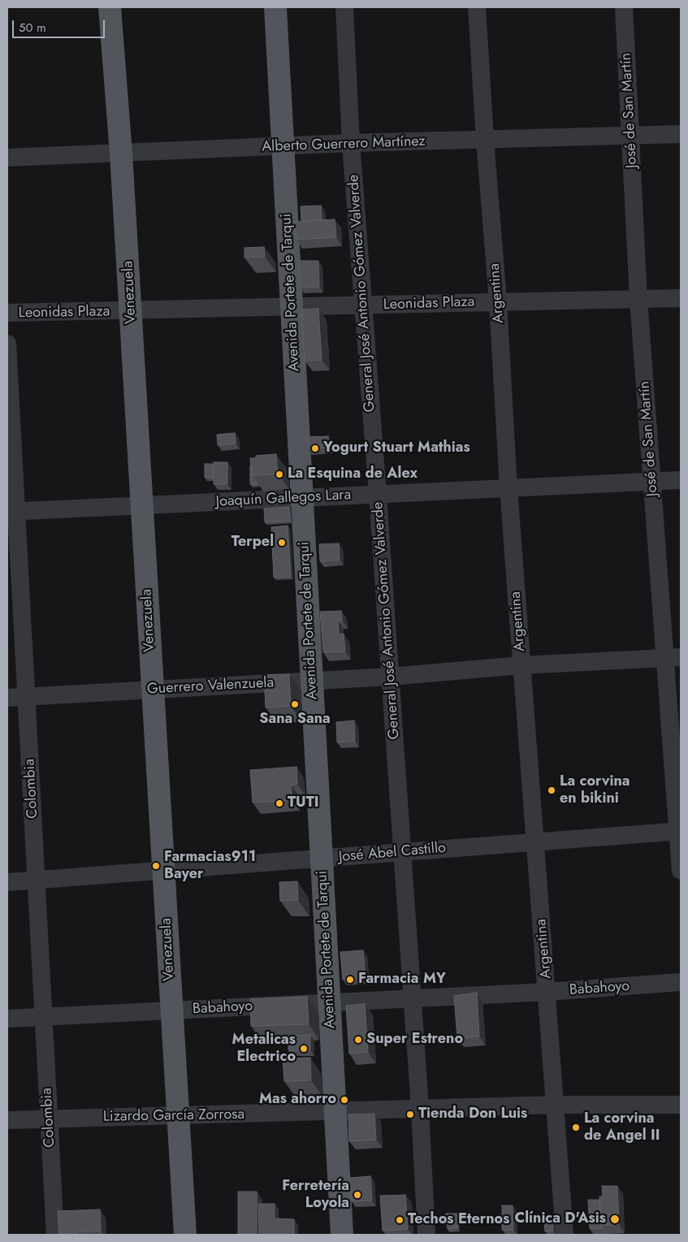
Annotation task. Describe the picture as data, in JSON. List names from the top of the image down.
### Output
{
  "streets": {
    "main road": ["Venezuela", "Avenida Portete de Tarqui"],
    "street": [
      "José de San Martín",
      "Alberto Guerrero Martínez",
      "General José Antonio Gómez Valverde",
      "Argentina",
      "Leonidas Plaza",
      "Joaquín Gallegos Lara",
      "Guerrero Valenzuela",
      "Colombia",
      "José Abel Castillo",
      "Babahoyo",
      "Lizardo García Zorrosa"
    ]
  },
  "crossings": [
    ["José de San Martín", "Alberto Guerrero Martínez"],
    ["José de San Martín", "Leonidas Plaza"],
    ["José de San Martín", "Joaquín Gallegos Lara"],
    ["José de San Martín", "Guerrero Valenzuela"],
    ["José de San Martín", "José Abel Castillo"],
    ["Alberto Guerrero Martínez", "Venezuela"],
    ["Alberto Guerrero Martínez", "Avenida Portete de Tarqui"],
    ["Alberto Guerrero Martínez", "General José Antonio Gómez Valverde"],
    ["Alberto Guerrero Martínez", "Argentina"],
    ["Venezuela", "Leonidas Plaza"],
    ["Venezuela", "Joaquín Gallegos Lara"],
    ["Venezuela", "Guerrero Valenzuela"],
    ["Venezuela", "José Abel Castillo"],
    ["Venezuela", "Babahoyo"],
    ["Venezuela", "Lizardo García Zorrosa"],
    ["Avenida Portete de Tarqui", "Leonidas Plaza"],
    ["Avenida Portete de Tarqui", "Joaquín Gallegos Lara"],
    ["Avenida Portete de Tarqui", "Guerrero Valenzuela"],
    ["Avenida Portete de Tarqui", "José Abel Castillo"],
    ["Avenida Portete de Tarqui", "Babahoyo"],
    ["Avenida Portete de Tarqui", "Lizardo García Zorrosa"],
    ["General José Antonio Gómez Valverde", "Leonidas Plaza"],
    ["General José Antonio Gómez Valverde", "Joaquín Gallegos Lara"],
    ["General José Antonio Gómez Valverde", "Guerrero Valenzuela"],
    ["General José Antonio Gómez Valverde", "José Abel Castillo"],
    ["General José Antonio Gómez Valverde", "Babahoyo"],
    ["General José Antonio Gómez Valverde", "Lizardo García Zorrosa"],
    ["Argentina", "Leonidas Plaza"],
    ["Argentina", "Joaquín Gallegos Lara"],
    ["Argentina", "Guerrero Valenzuela"],
    ["Argentina", "José Abel Castillo"],
    ["Argentina", "Babahoyo"],
    ["Argentina", "Lizardo García Zorrosa"],
    ["Joaquín Gallegos Lara", "Colombia"],
    ["Guerrero Valenzuela", "Colombia"],
    ["Colombia", "José Abel Castillo"],
    ["Colombia", "Babahoyo"],
    ["Colombia", "Lizardo García Zorrosa"]
  ],
  "places": [
    "Yogurt Stuart Mathias",
    "La Esquina de Alex",
    "Terpel",
    "Sana Sana",
    "La corvina en bikini",
    "TUTI",
    "Farmacias911 Bayer",
    "Farmacia MY",
    "Super Estreno",
    "Metalicas Electrico",
    "Mas ahorro",
    "Tienda Don Luis",
    "La corvina de Angel II",
    "Ferretería Loyola",
    "Clínica D'Asis",
    "Techos Eternos"
  ],
  "scale_bar": "50 m"
}
